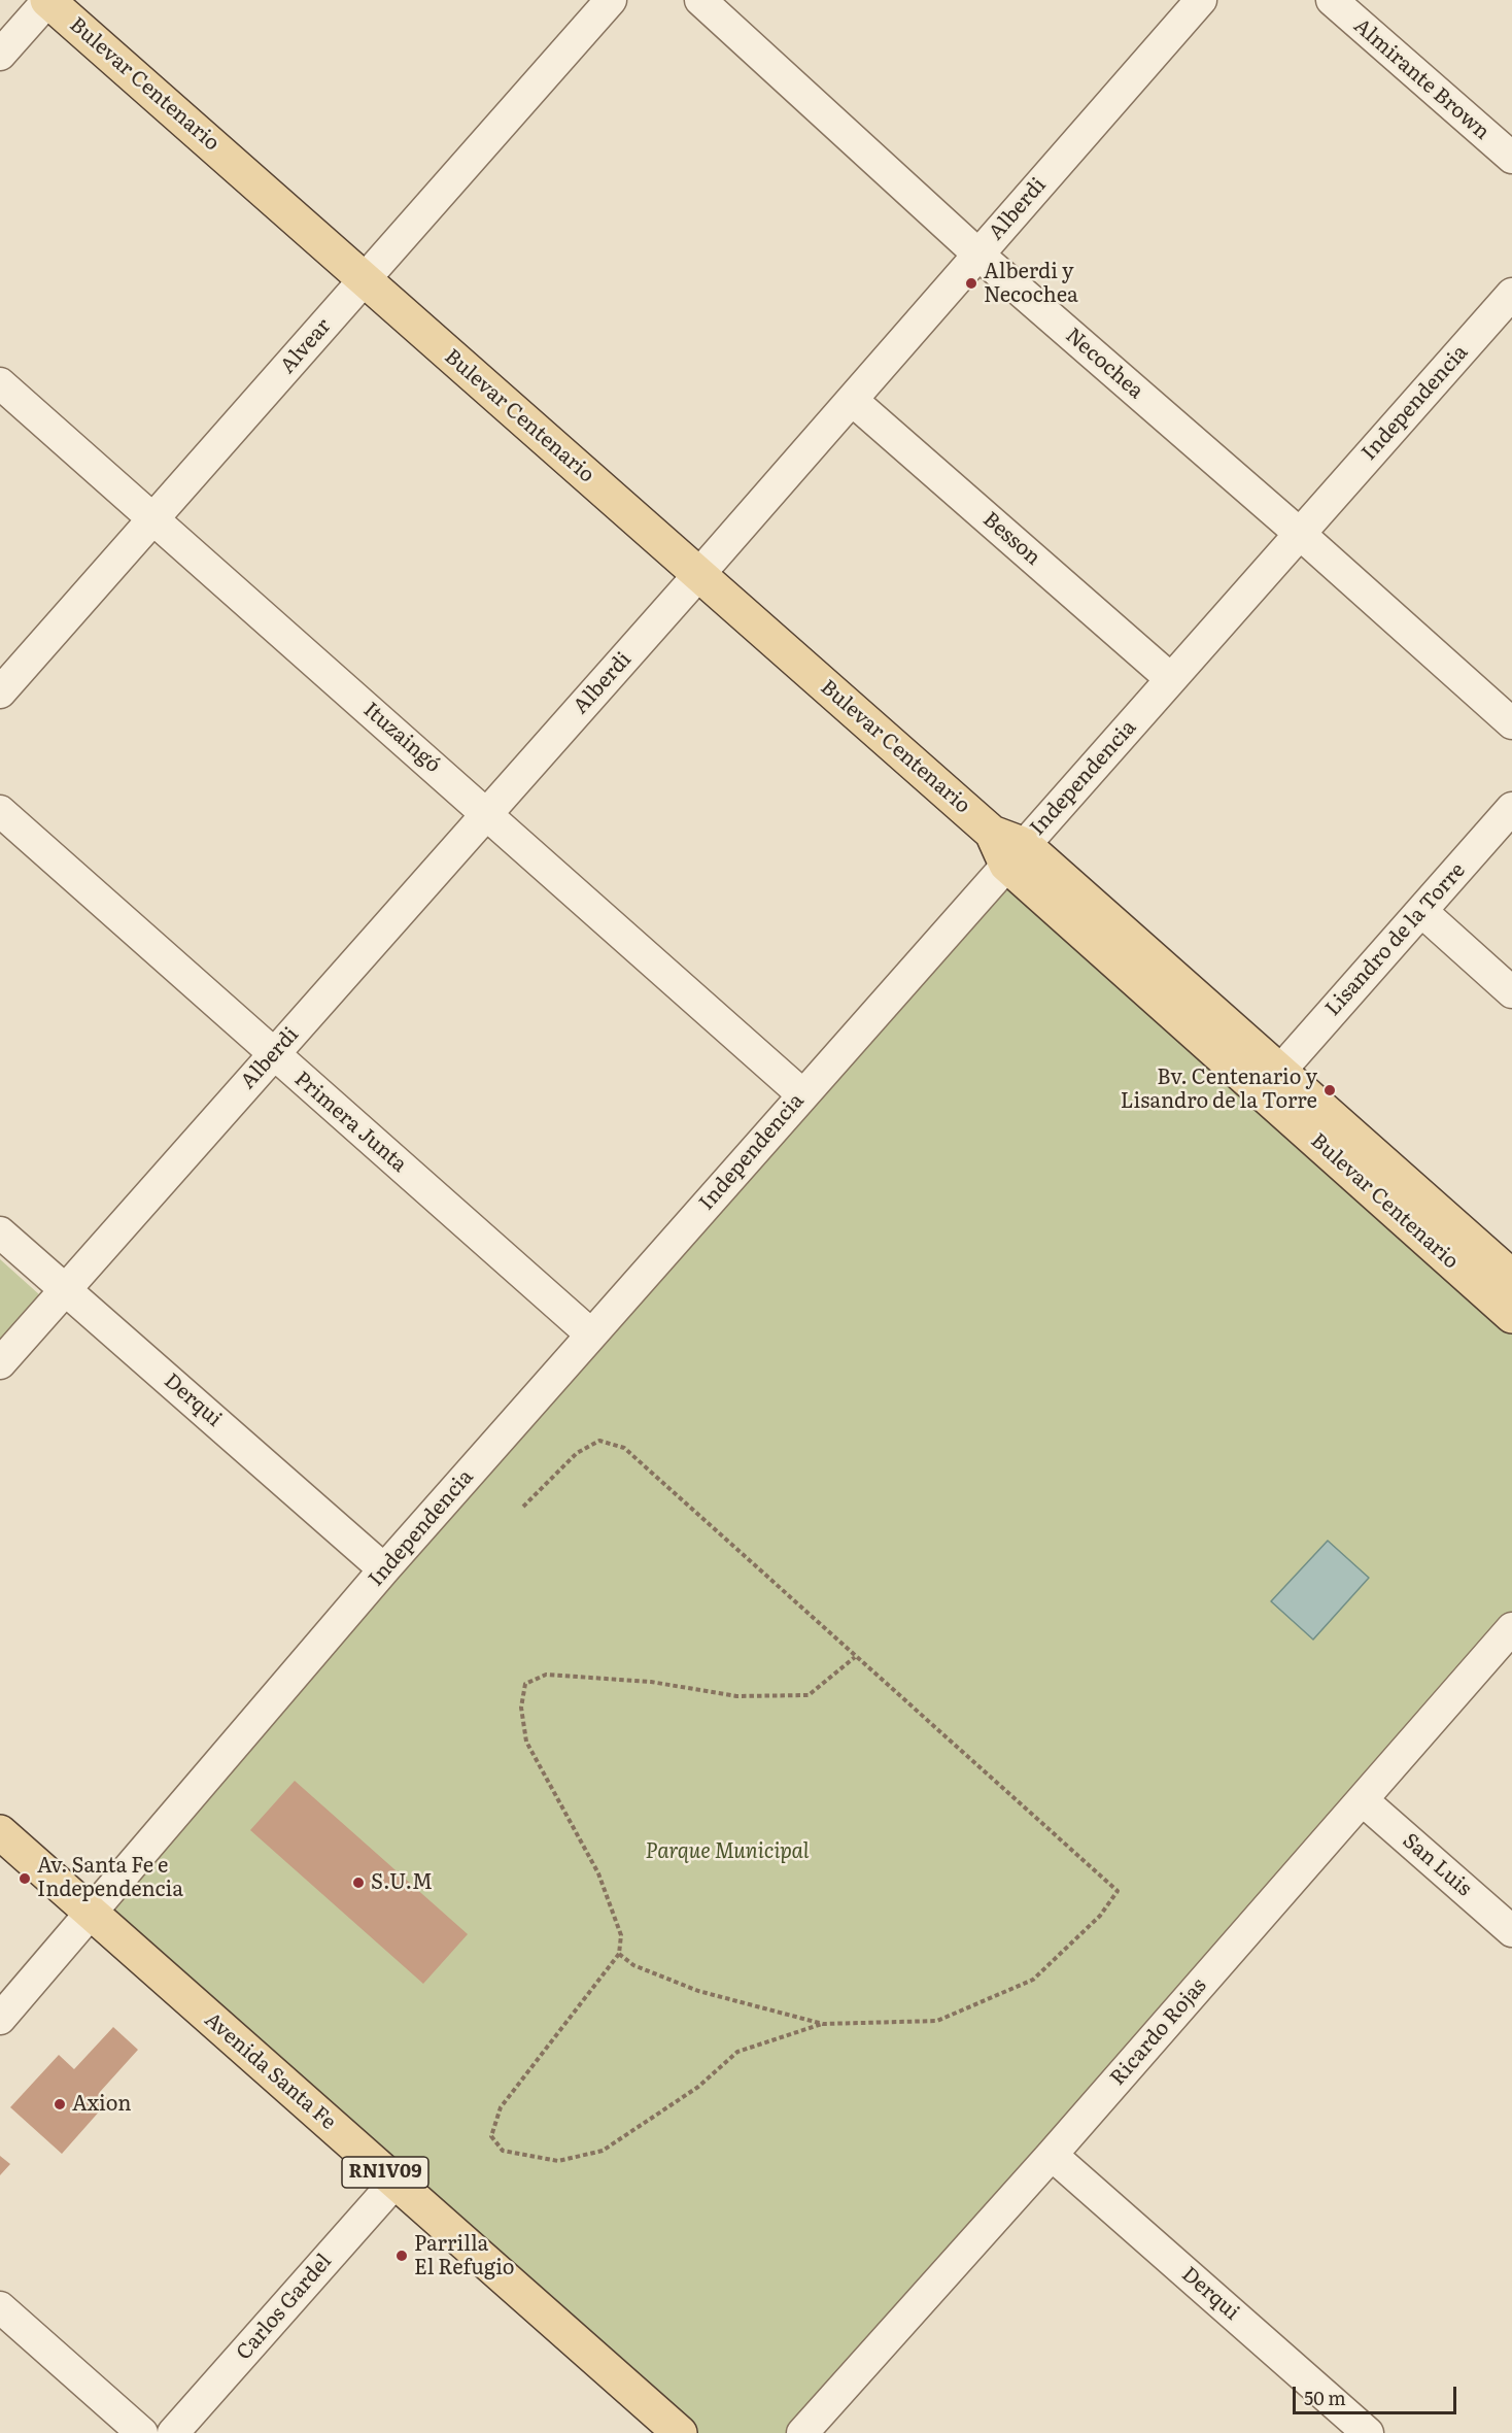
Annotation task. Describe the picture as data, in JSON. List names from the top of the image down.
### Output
{
  "streets": {
    "main road": ["Bulevar Centenario", "Avenida Santa Fe", "RN1V09"],
    "street": [
      "Almirante Brown",
      "Alberdi",
      "Alvear",
      "Necochea",
      "Independencia",
      "Besson",
      "Ituzaingó",
      "Lisandro de la Torre",
      "Primera Junta",
      "Derqui",
      "San Luis",
      "Ricardo Rojas",
      "Carlos Gardel"
    ]
  },
  "crossings": [
    ["Bulevar Centenario", "Alberdi"],
    ["Bulevar Centenario", "Alvear"],
    ["Bulevar Centenario", "Independencia"],
    ["Bulevar Centenario", "Lisandro de la Torre"],
    ["Alberdi", "Necochea"],
    ["Alberdi", "Besson"],
    ["Alberdi", "Ituzaingó"],
    ["Alberdi", "Primera Junta"],
    ["Alberdi", "Derqui"],
    ["Alvear", "Ituzaingó"],
    ["Necochea", "Independencia"],
    ["Independencia", "Besson"],
    ["Independencia", "Ituzaingó"],
    ["Independencia", "Primera Junta"],
    ["Independencia", "Derqui"],
    ["Independencia", "Avenida Santa Fe"],
    ["Derqui", "Ricardo Rojas"],
    ["San Luis", "Ricardo Rojas"],
    ["Avenida Santa Fe", "Carlos Gardel"]
  ],
  "parks": ["Parque Municipal"],
  "places": [
    "Alberdi y Necochea",
    "Bv. Centenario y Lisandro de la Torre",
    "Av. Santa Fe e Independencia",
    "S.U.M",
    "Axion",
    "Parrilla El Refugio"
  ],
  "scale_bar": "50 m"
}
